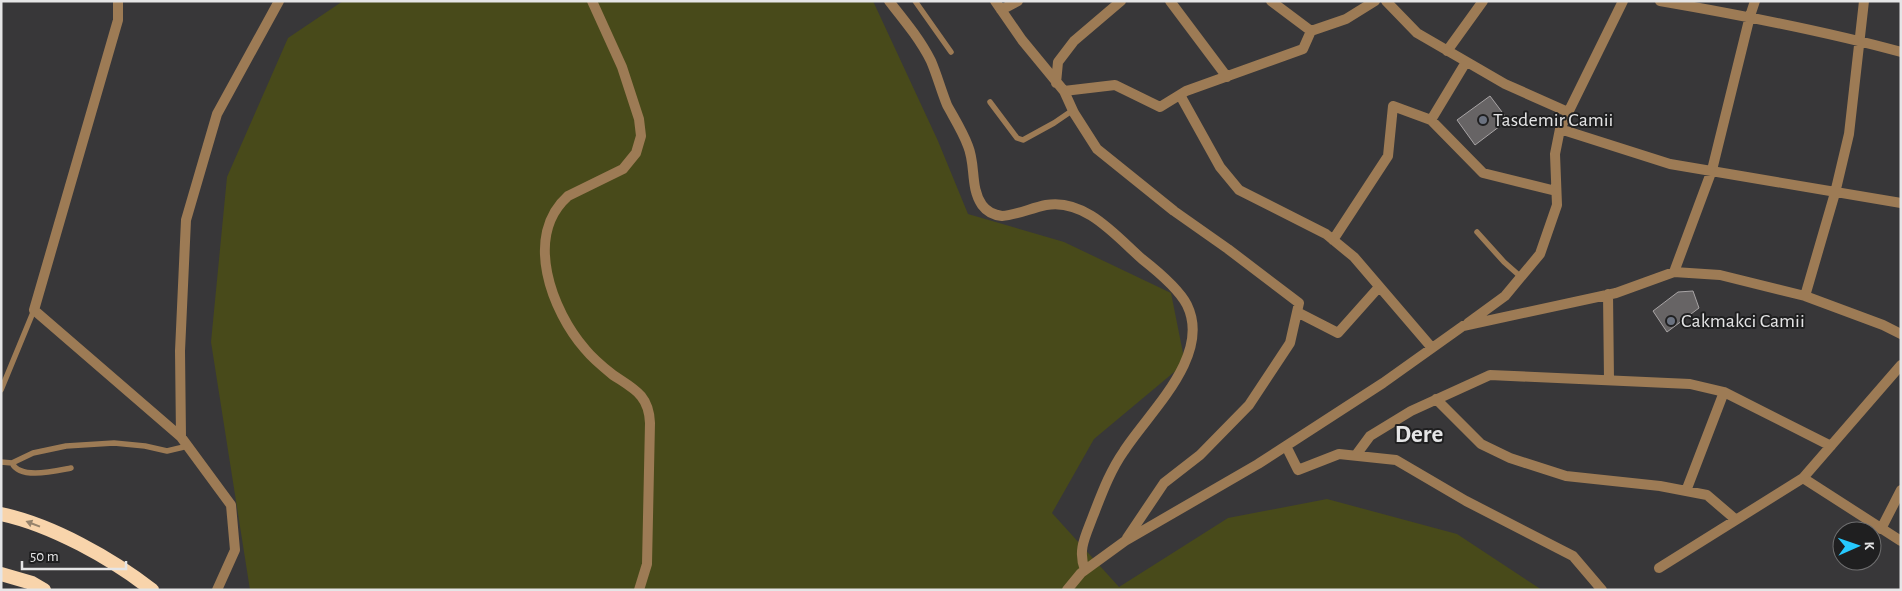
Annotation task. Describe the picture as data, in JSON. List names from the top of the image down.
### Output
{
  "districts": ["Dere"],
  "places": ["Tasdemir Camii", "Cakmakci Camii"],
  "scale_bar": "50 m",
  "north": "right"
}
